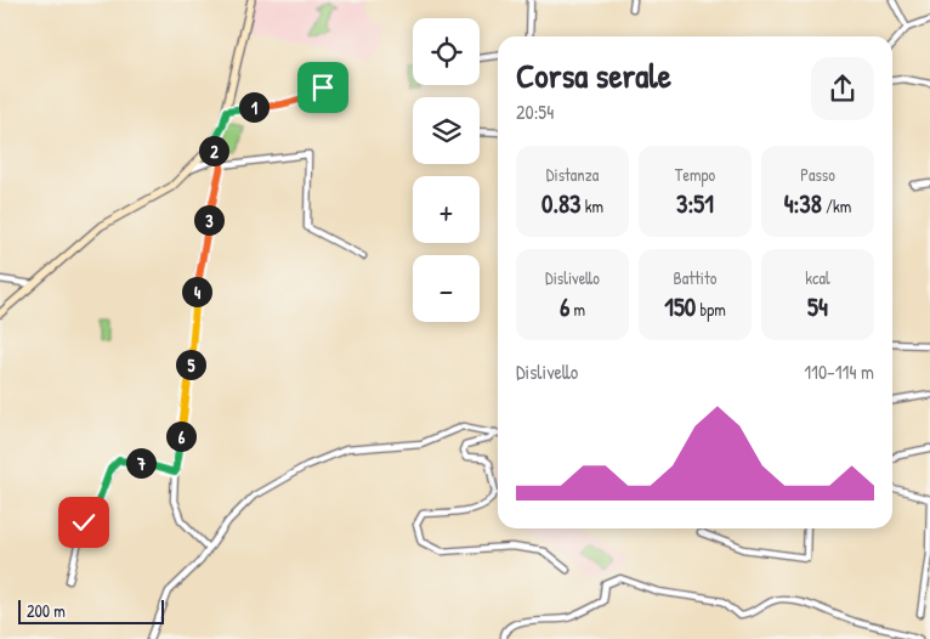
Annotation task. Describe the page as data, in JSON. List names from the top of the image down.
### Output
{
  "scale_bar": "200 m",
  "page": {
    "map_buttons": ["+", "−"],
    "heading": ["Corsa serale", "20:54"],
    "pins": [
      "1",
      "2",
      "3",
      "4",
      "5",
      "6",
      "7"
    ],
    "stats": [
      ["Distanza", "0.83 km"],
      ["Tempo", "3:51"],
      ["Passo", "4:38 /km"],
      ["Dislivello", "6 m"],
      ["Battito", "150 bpm"],
      ["kcal", "54"]
    ],
    "chart": ["Dislivello", "110–114 m"],
    "scale": "200 m"
  }
}
